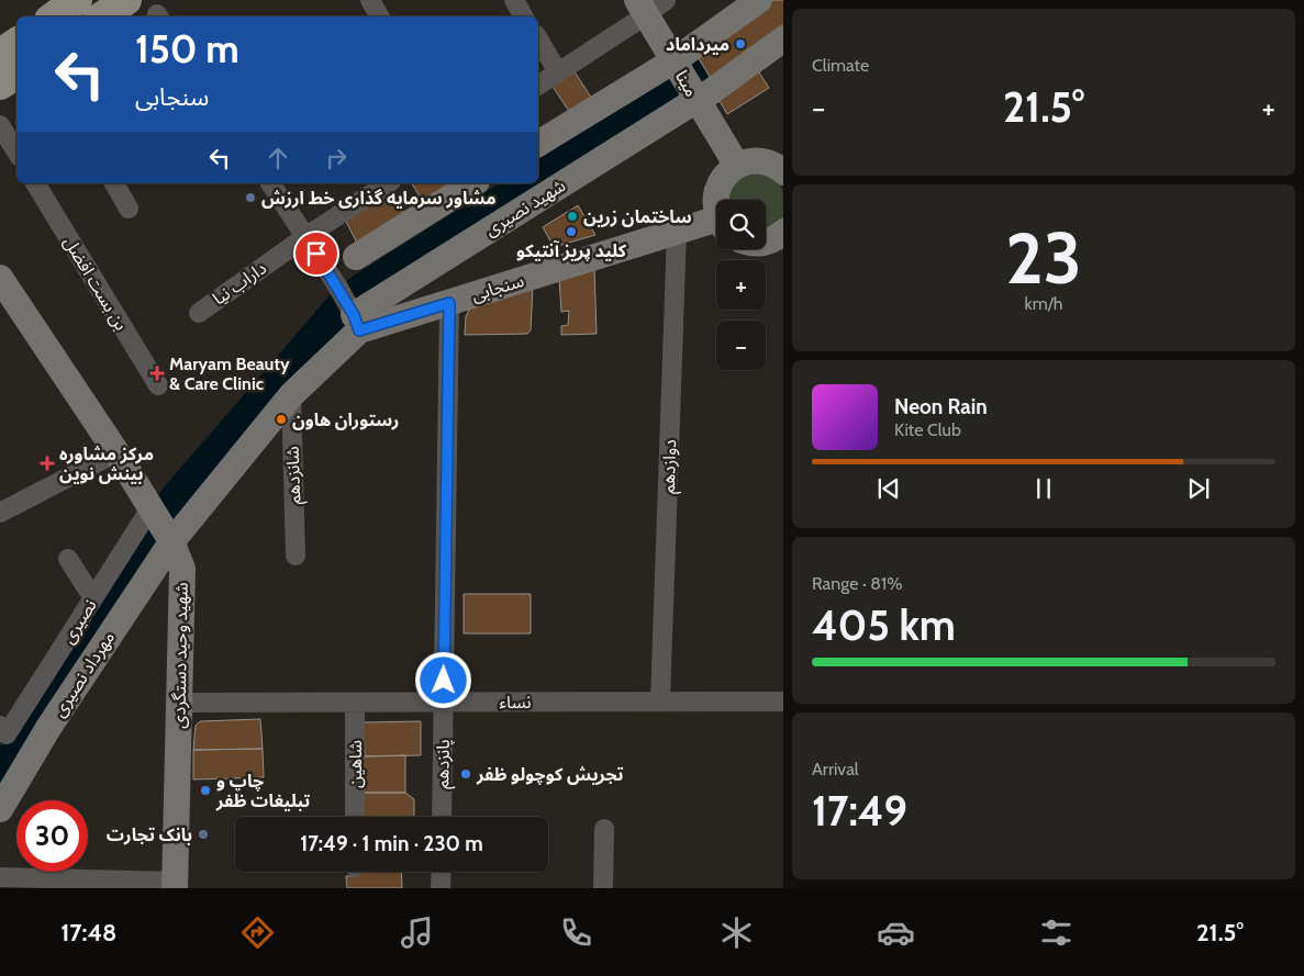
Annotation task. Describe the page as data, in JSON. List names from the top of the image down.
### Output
{
  "streets": {
    "street": [
      "مینا",
      "شهید نصیری",
      "بن بست افضل",
      "داراب نیا",
      "سنجابی",
      "دوازدهم",
      "شانزدهم",
      "نصیری",
      "شهید وحید دستگردی",
      "مهرداد نصیری",
      "نساء",
      "شاهین",
      "پانزدهم"
    ]
  },
  "crossings": [
    ["مینا", "شهید نصیری"],
    ["شهید نصیری", "سنجابی"],
    ["سنجابی", "دوازدهم"],
    ["سنجابی", "شانزدهم"],
    ["سنجابی", "نصیری"],
    ["سنجابی", "شهید وحید دستگردی"],
    ["سنجابی", "مهرداد نصیری"],
    ["سنجابی", "پانزدهم"],
    ["دوازدهم", "نساء"],
    ["نصیری", "شهید وحید دستگردی"],
    ["نصیری", "مهرداد نصیری"],
    ["شهید وحید دستگردی", "مهرداد نصیری"],
    ["شهید وحید دستگردی", "نساء"],
    ["نساء", "شاهین"],
    ["نساء", "پانزدهم"]
  ],
  "places": {
    "other": [
      "میرداماد",
      "مشاور سرمایه‌ گذاری خط ارزش",
      "ساختمان زرین",
      "کلید پریز آنتیکو",
      "رستوران هاون",
      "تجریش کوچولو ظفر",
      "چاپ و تبلیغات ظفر",
      "بانک تجارت"
    ],
    "health": ["Maryam Beauty & Care Clinic", "مرکز مشاوره بینش نوین"]
  },
  "page": {
    "tile": [
      "Climate",
      ["23", "km/h"],
      ["Range · 81%", "405 km"],
      ["Arrival", "17:49"]
    ],
    "turn": ["150 m", "سنجابی"],
    "heat": ["−", "21.5°", "+"],
    "map_buttons": ["+", "−"],
    "song": ["Neon Rain", "Kite Club"],
    "limit": "30",
    "trip": "17:49 · 1 min · 230 m",
    "tabs": ["17:48", "21.5°"]
  }
}
